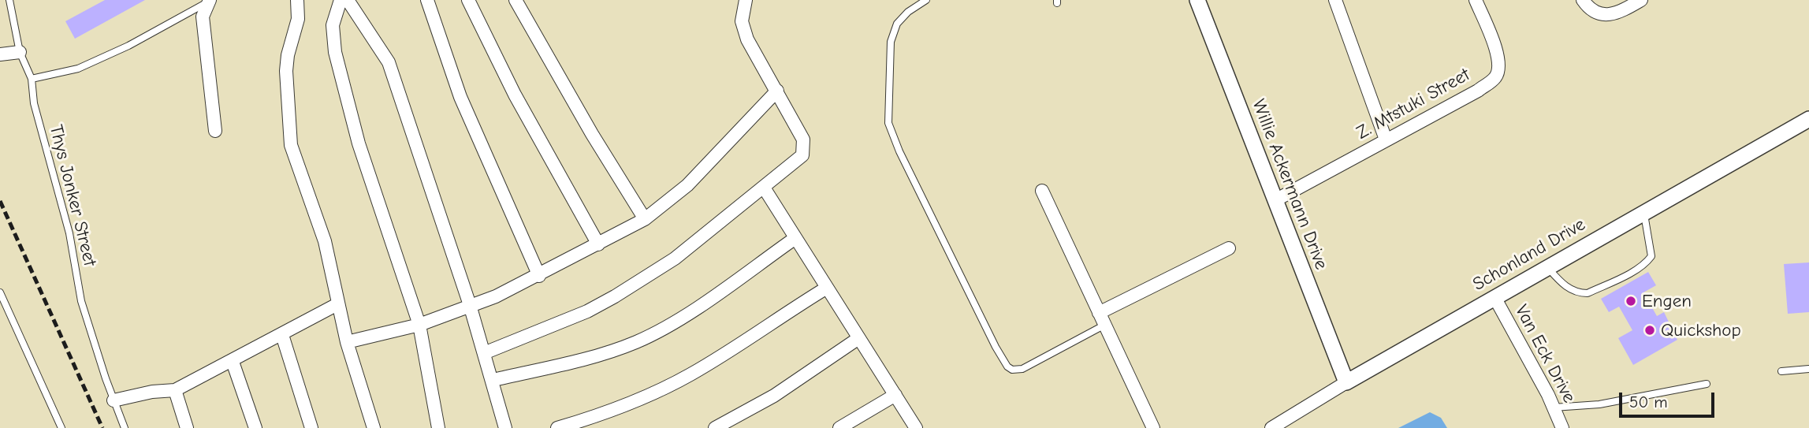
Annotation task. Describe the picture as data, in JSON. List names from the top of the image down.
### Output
{
  "streets": {
    "street": [
      "Z. Mtstuki Street",
      "Willie Ackermann Drive",
      "Schonland Drive",
      "Van Eck Drive"
    ],
    "lane": ["Thys Jonker Street"]
  },
  "crossings": [
    ["Z. Mtstuki Street", "Willie Ackermann Drive"],
    ["Willie Ackermann Drive", "Schonland Drive"],
    ["Schonland Drive", "Van Eck Drive"]
  ],
  "places": ["Engen", "Quickshop"],
  "scale_bar": "50 m"
}
